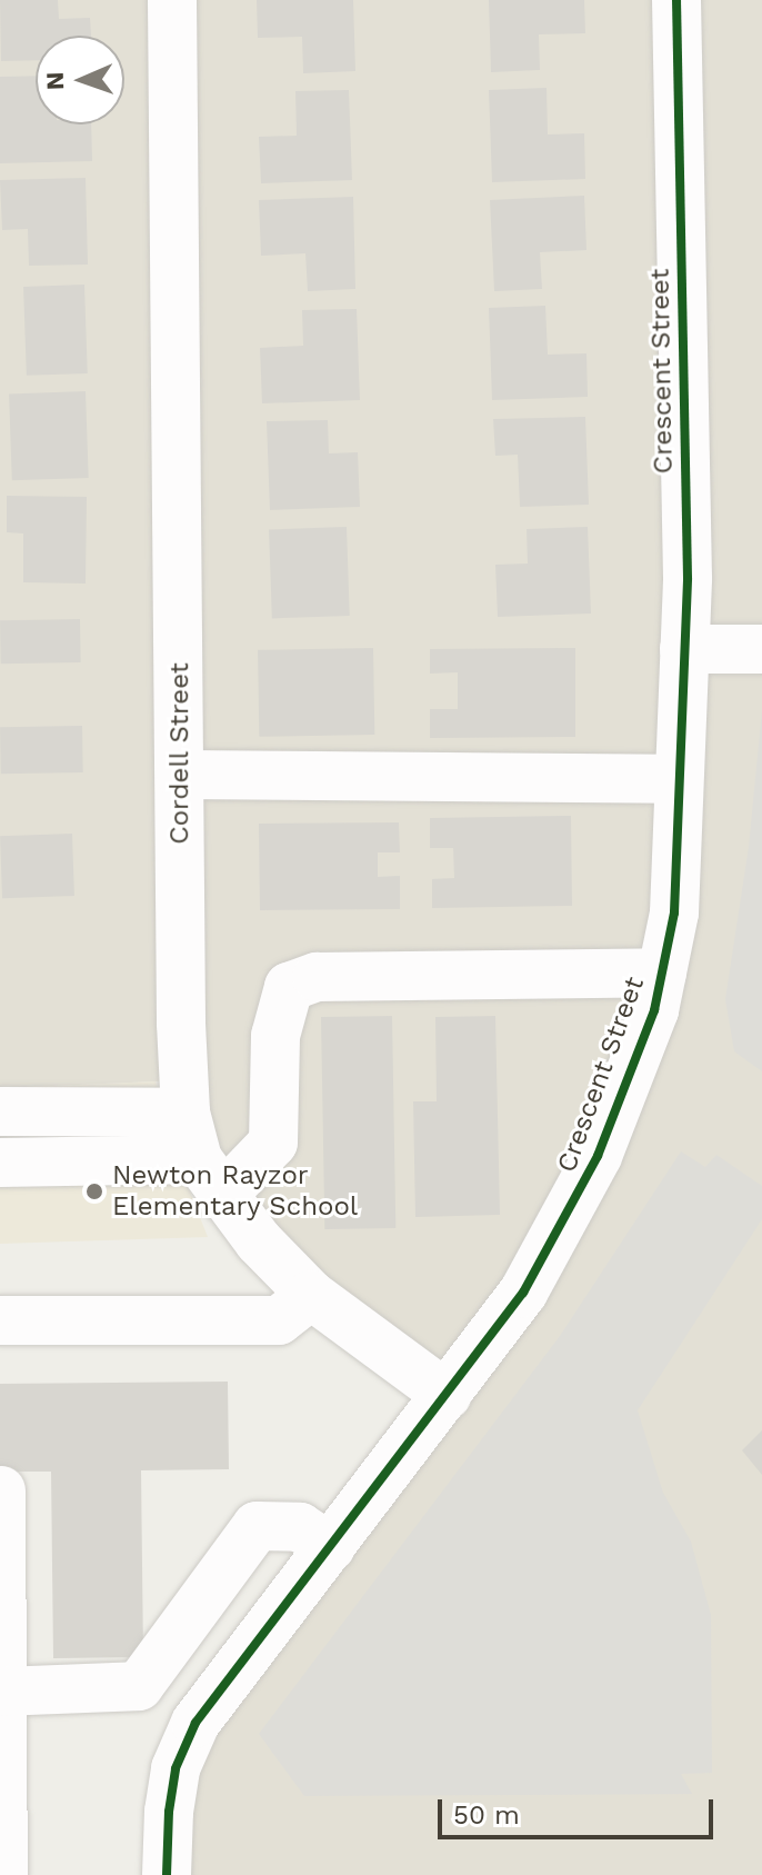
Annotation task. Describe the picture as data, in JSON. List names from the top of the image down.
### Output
{
  "streets": {
    "street": ["Crescent Street", "Cordell Street"]
  },
  "crossings": [
    ["Crescent Street", "Cordell Street"]
  ],
  "places": ["Newton Rayzor Elementary School"],
  "scale_bar": "50 m",
  "north": "left"
}
